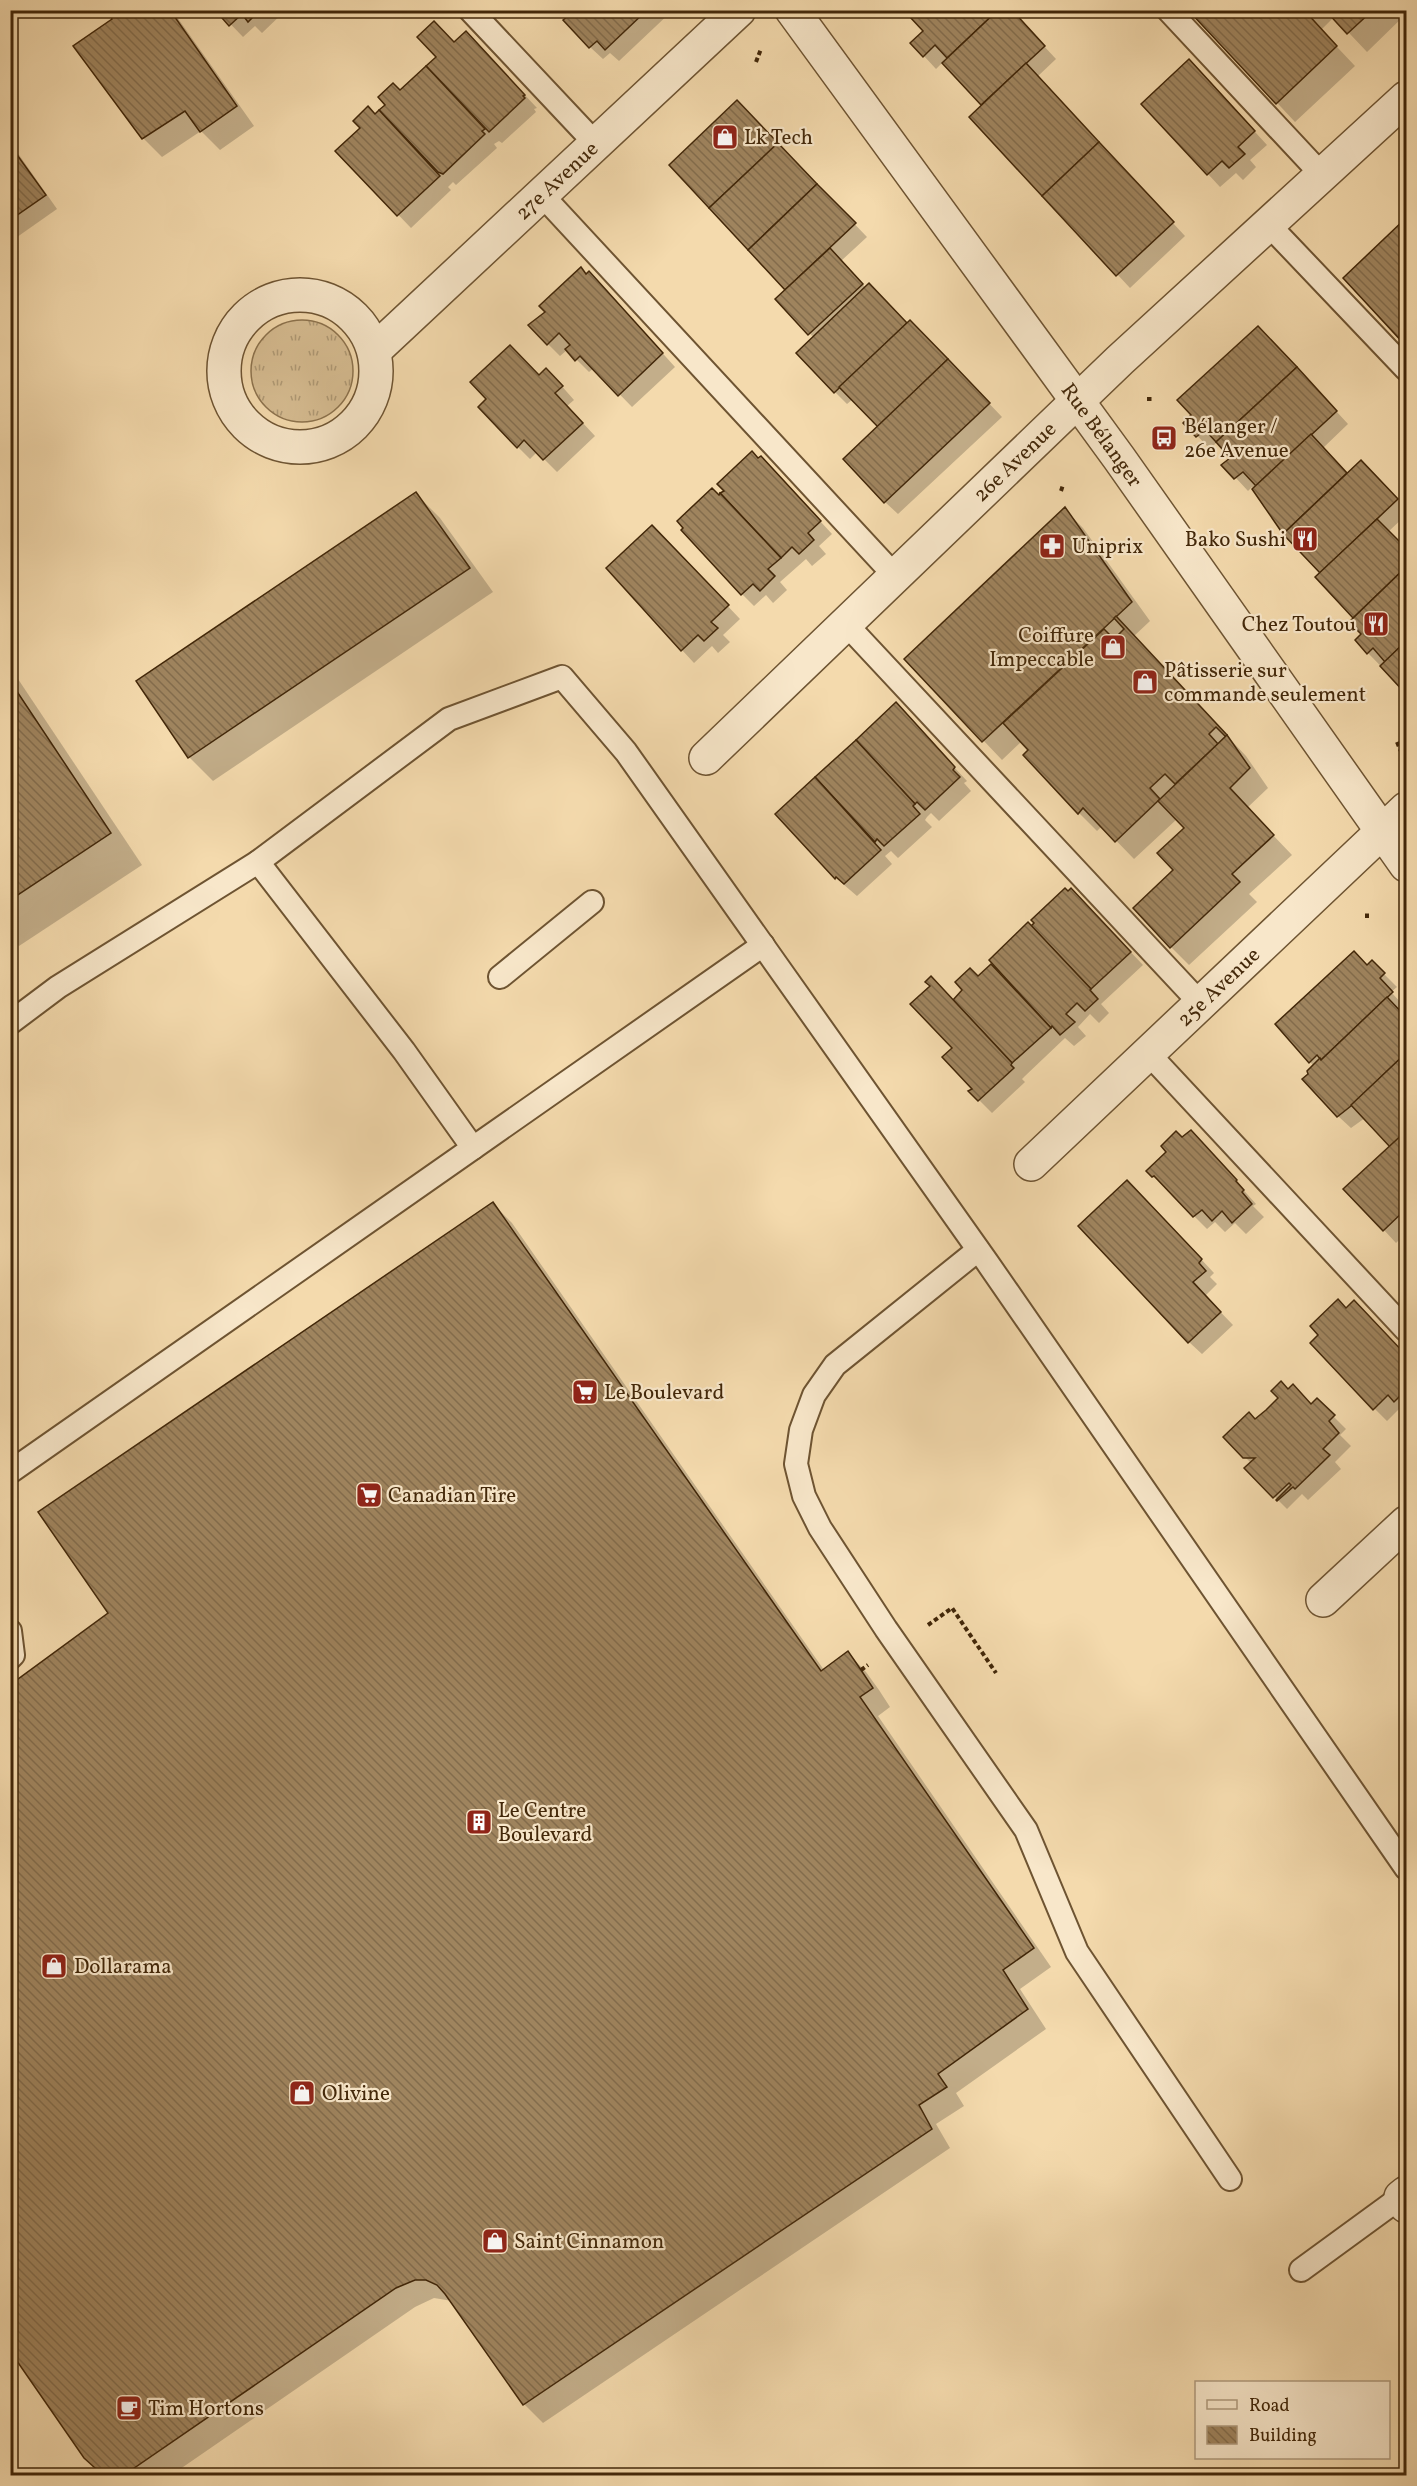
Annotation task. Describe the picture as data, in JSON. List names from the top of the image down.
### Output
{
  "streets": {
    "street": [
      "27e Avenue",
      "Rue Bélanger",
      "26e Avenue",
      "25e Avenue"
    ]
  },
  "crossings": [
    ["Rue Bélanger", "26e Avenue"],
    ["Rue Bélanger", "25e Avenue"]
  ],
  "places": {
    "shop": [
      "Lk Tech",
      "Coiffure Impeccable",
      "Pâtisserie sur commande seulement",
      "Dollarama",
      "Olivine",
      "Saint Cinnamon"
    ],
    "bus stop": ["Bélanger / 26e Avenue"],
    "restaurant": ["Bako Sushi", "Chez Toutou"],
    "pharmacy": ["Uniprix"],
    "supermarket": ["Le Boulevard", "Canadian Tire"],
    "building": ["Le Centre Boulevard"],
    "cafe": ["Tim Hortons"]
  },
  "legend": ["Road", "Building"]
}
